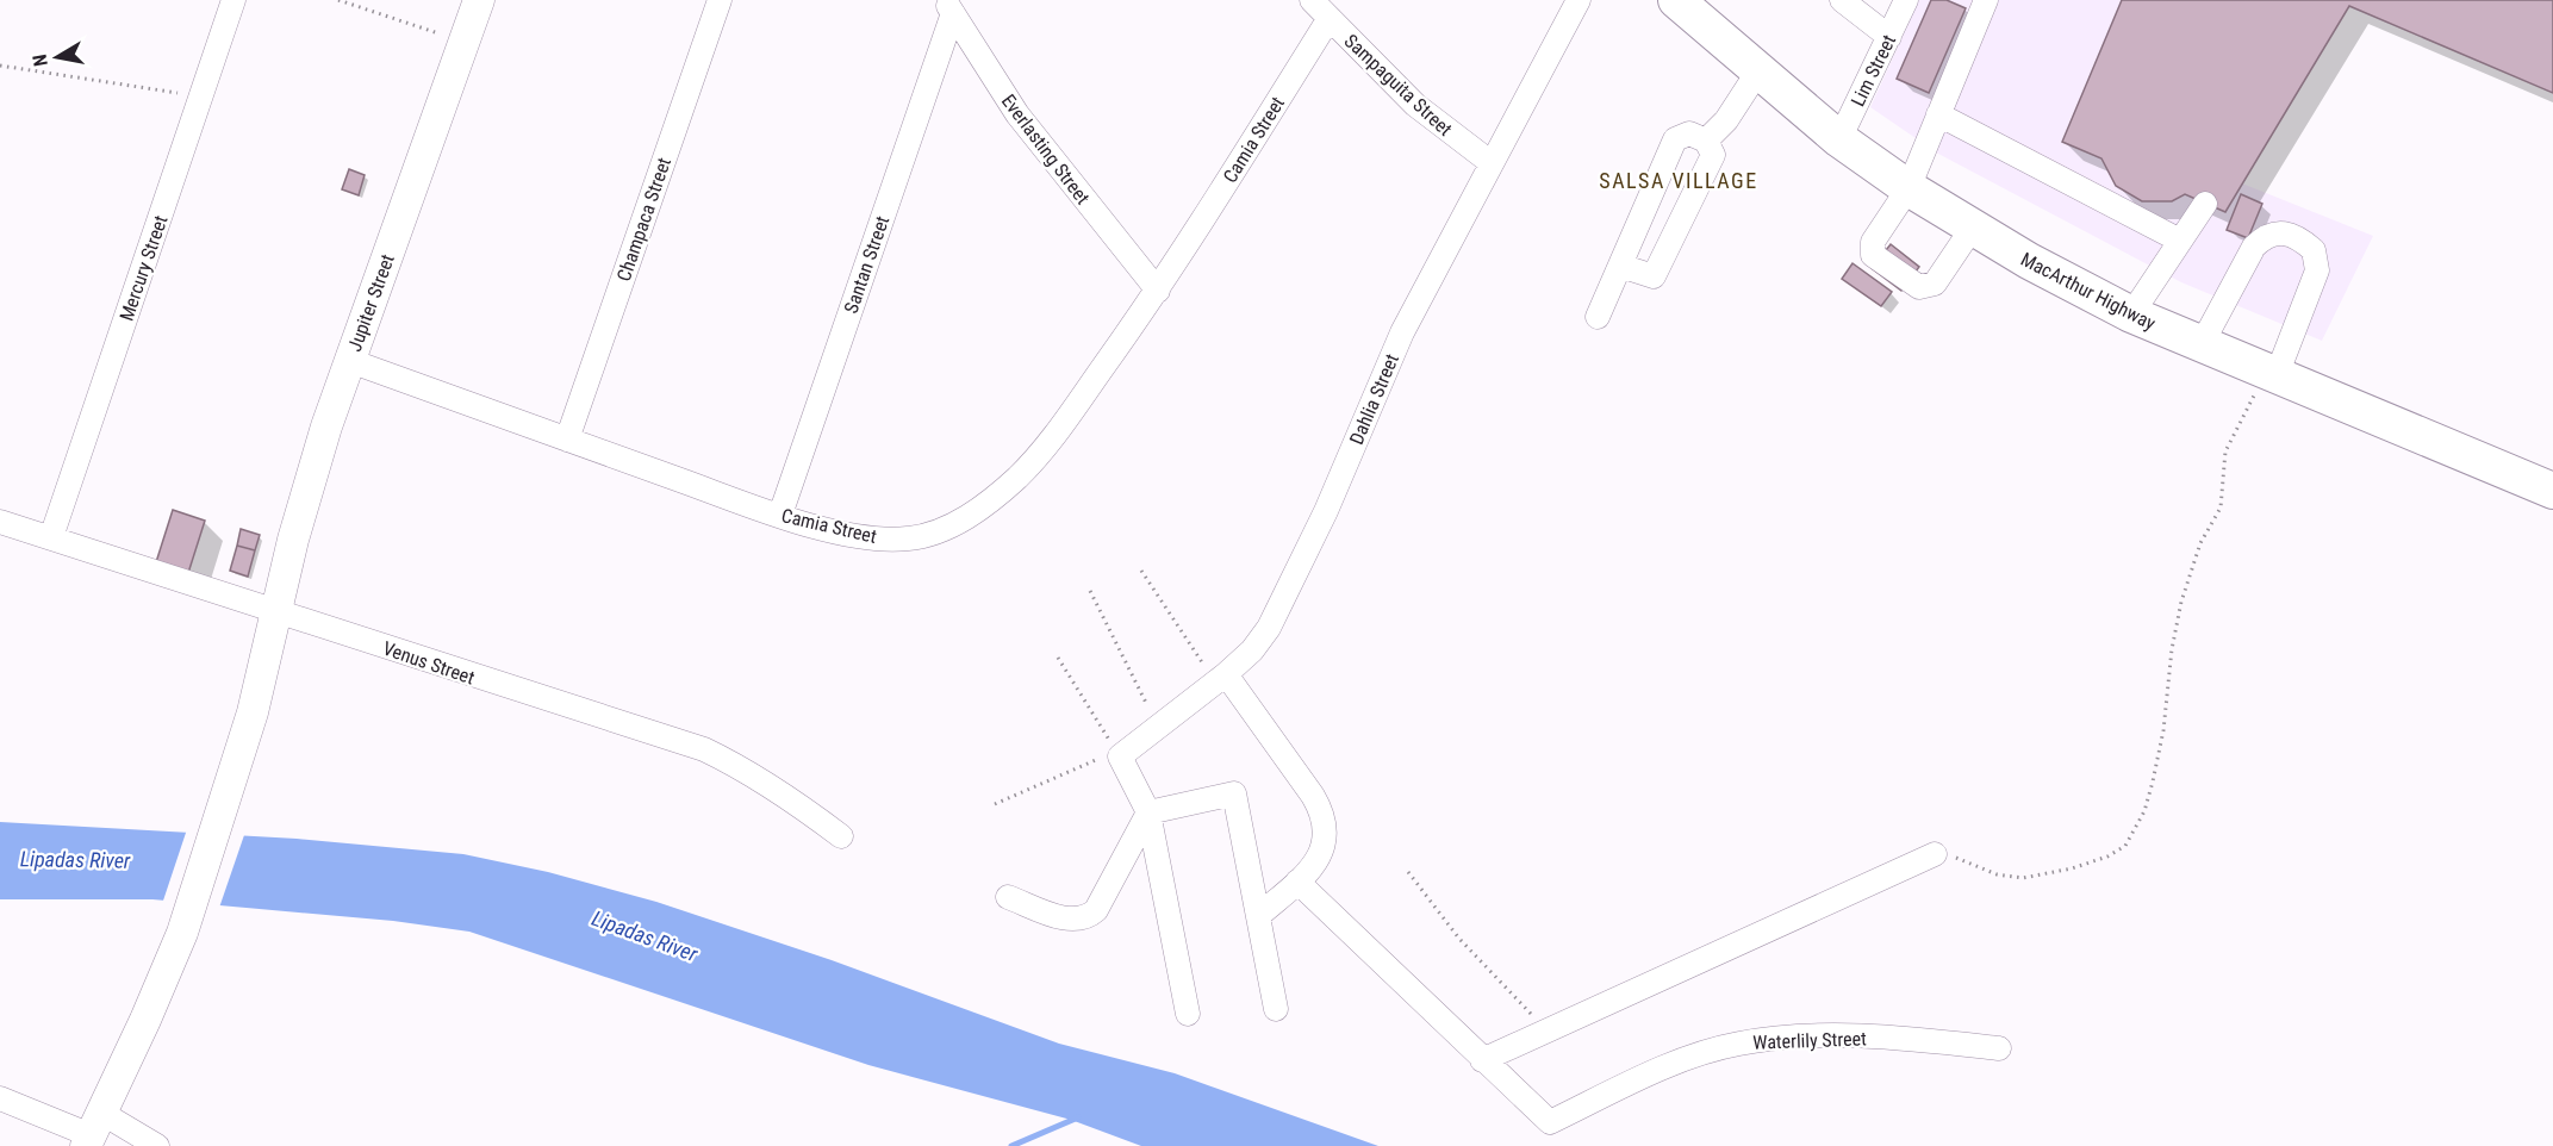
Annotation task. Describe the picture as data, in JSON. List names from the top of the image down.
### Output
{
  "streets": {
    "highway": ["MacArthur Highway"],
    "main road": ["Jupiter Street"],
    "street": [
      "Lim Street",
      "Sampaguita Street",
      "Camia Street",
      "Everlasting Street",
      "Champaca Street",
      "Santan Street",
      "Mercury Street",
      "Dahlia Street",
      "Venus Street",
      "Waterlily Street"
    ]
  },
  "crossings": [
    ["Lim Street", "MacArthur Highway"],
    ["Sampaguita Street", "Camia Street"],
    ["Sampaguita Street", "Dahlia Street"],
    ["Camia Street", "Everlasting Street"],
    ["Camia Street", "Champaca Street"],
    ["Camia Street", "Santan Street"],
    ["Camia Street", "Jupiter Street"],
    ["Everlasting Street", "Santan Street"],
    ["Mercury Street", "Venus Street"],
    ["Jupiter Street", "Venus Street"]
  ],
  "districts": ["SALSA VILLAGE"],
  "water": ["Lipadas River"],
  "north": "left"
}
